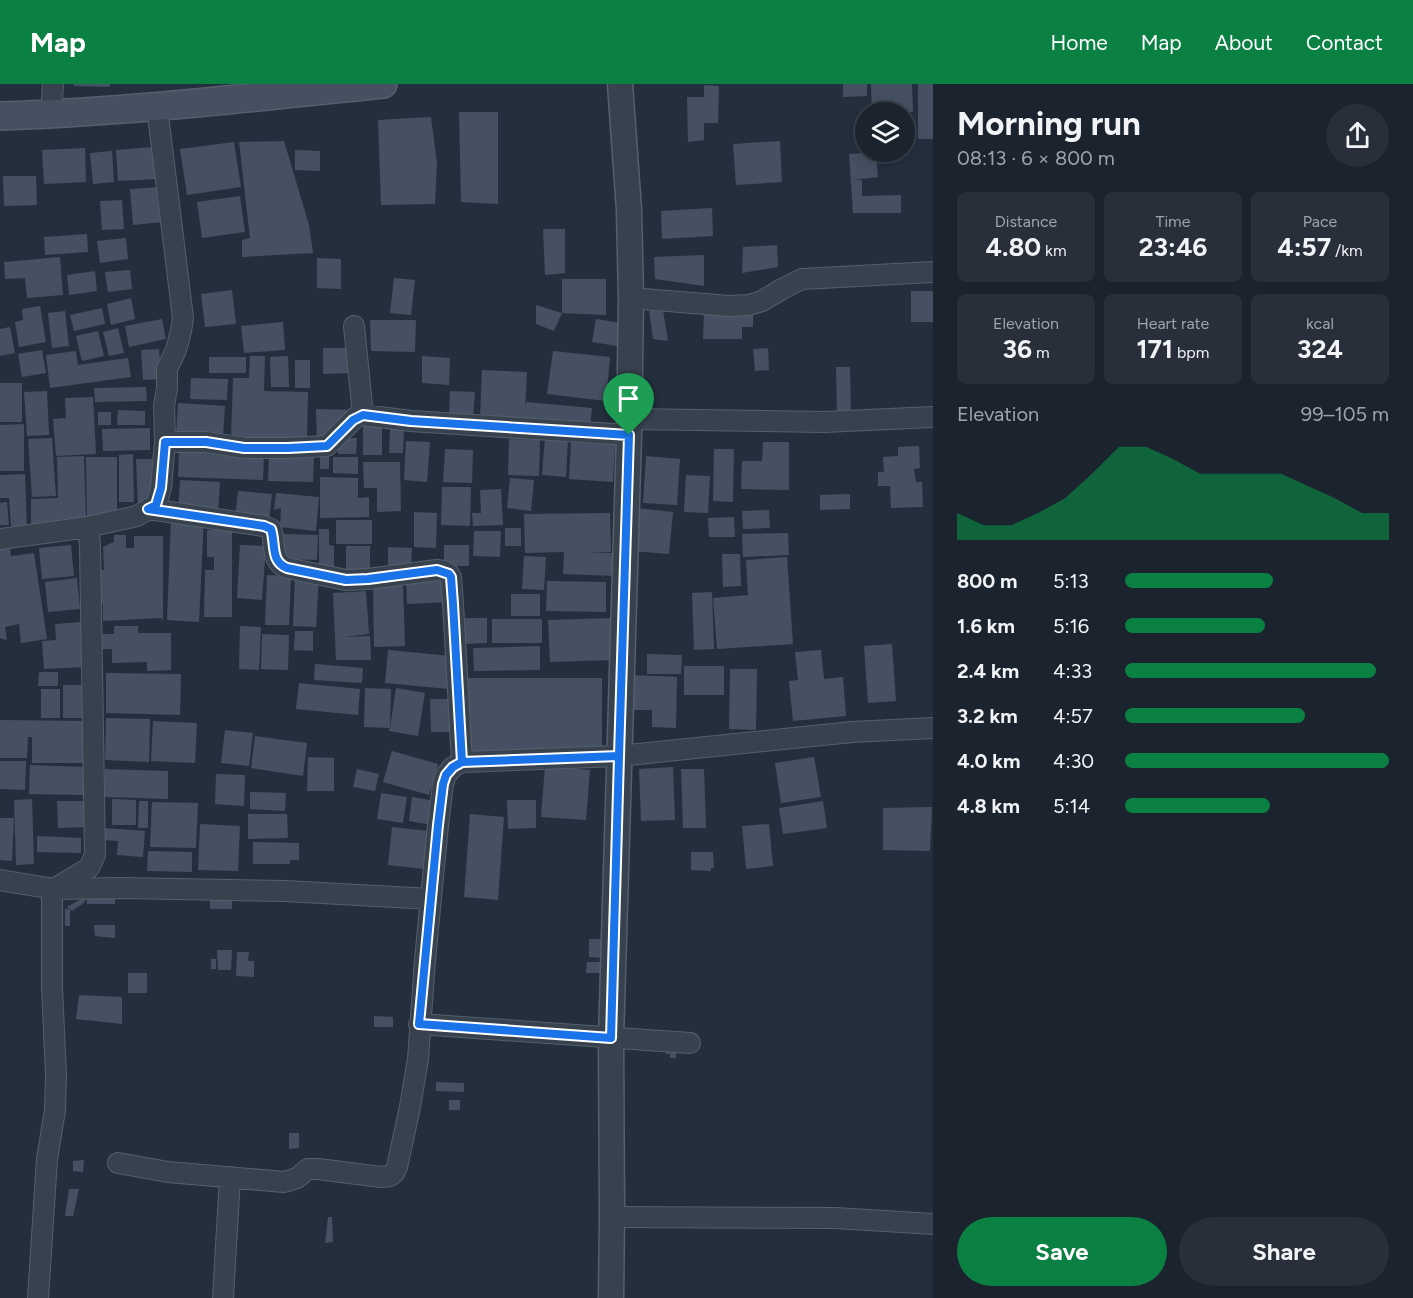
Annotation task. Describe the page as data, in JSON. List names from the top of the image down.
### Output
{
  "page": {
    "header": "Map",
    "nav": [
      "Home",
      "Map",
      "About",
      "Contact"
    ],
    "heading": ["Morning run", "08:13 · 6 × 800 m"],
    "stats": [
      ["Distance", "4.80 km"],
      ["Time", "23:46"],
      ["Pace", "4:57 /km"],
      ["Elevation", "36 m"],
      ["Heart rate", "171 bpm"],
      ["kcal", "324"]
    ],
    "chart": ["Elevation", "99–105 m"],
    "list": [
      {
        "name": "800 m",
        "note": "5:13"
      },
      {
        "name": "1.6 km",
        "note": "5:16"
      },
      {
        "name": "2.4 km",
        "note": "4:33"
      },
      {
        "name": "3.2 km",
        "note": "4:57"
      },
      {
        "name": "4.0 km",
        "note": "4:30"
      },
      {
        "name": "4.8 km",
        "note": "5:14"
      }
    ],
    "buttons": ["Save", "Share"]
  }
}
